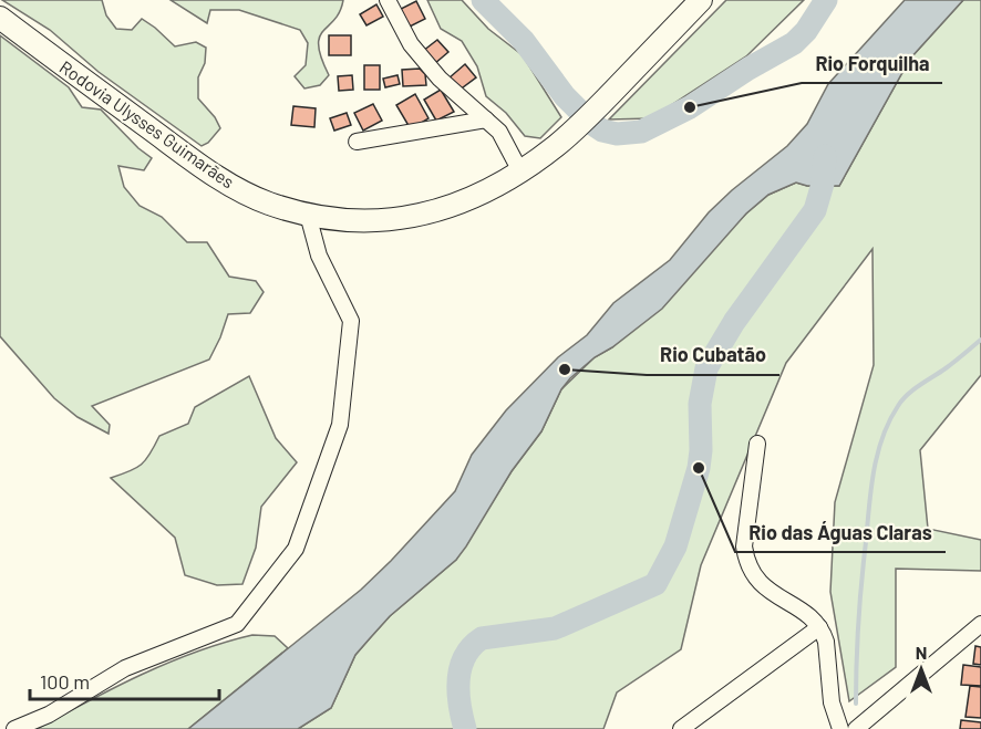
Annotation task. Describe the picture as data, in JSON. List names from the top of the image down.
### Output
{
  "streets": {
    "highway": ["Rodovia Ulysses Guimarães"]
  },
  "places": ["Rio Forquilha", "Rio Cubatão", "Rio das Águas Claras"],
  "scale_bar": "100 m",
  "north": "top"
}
